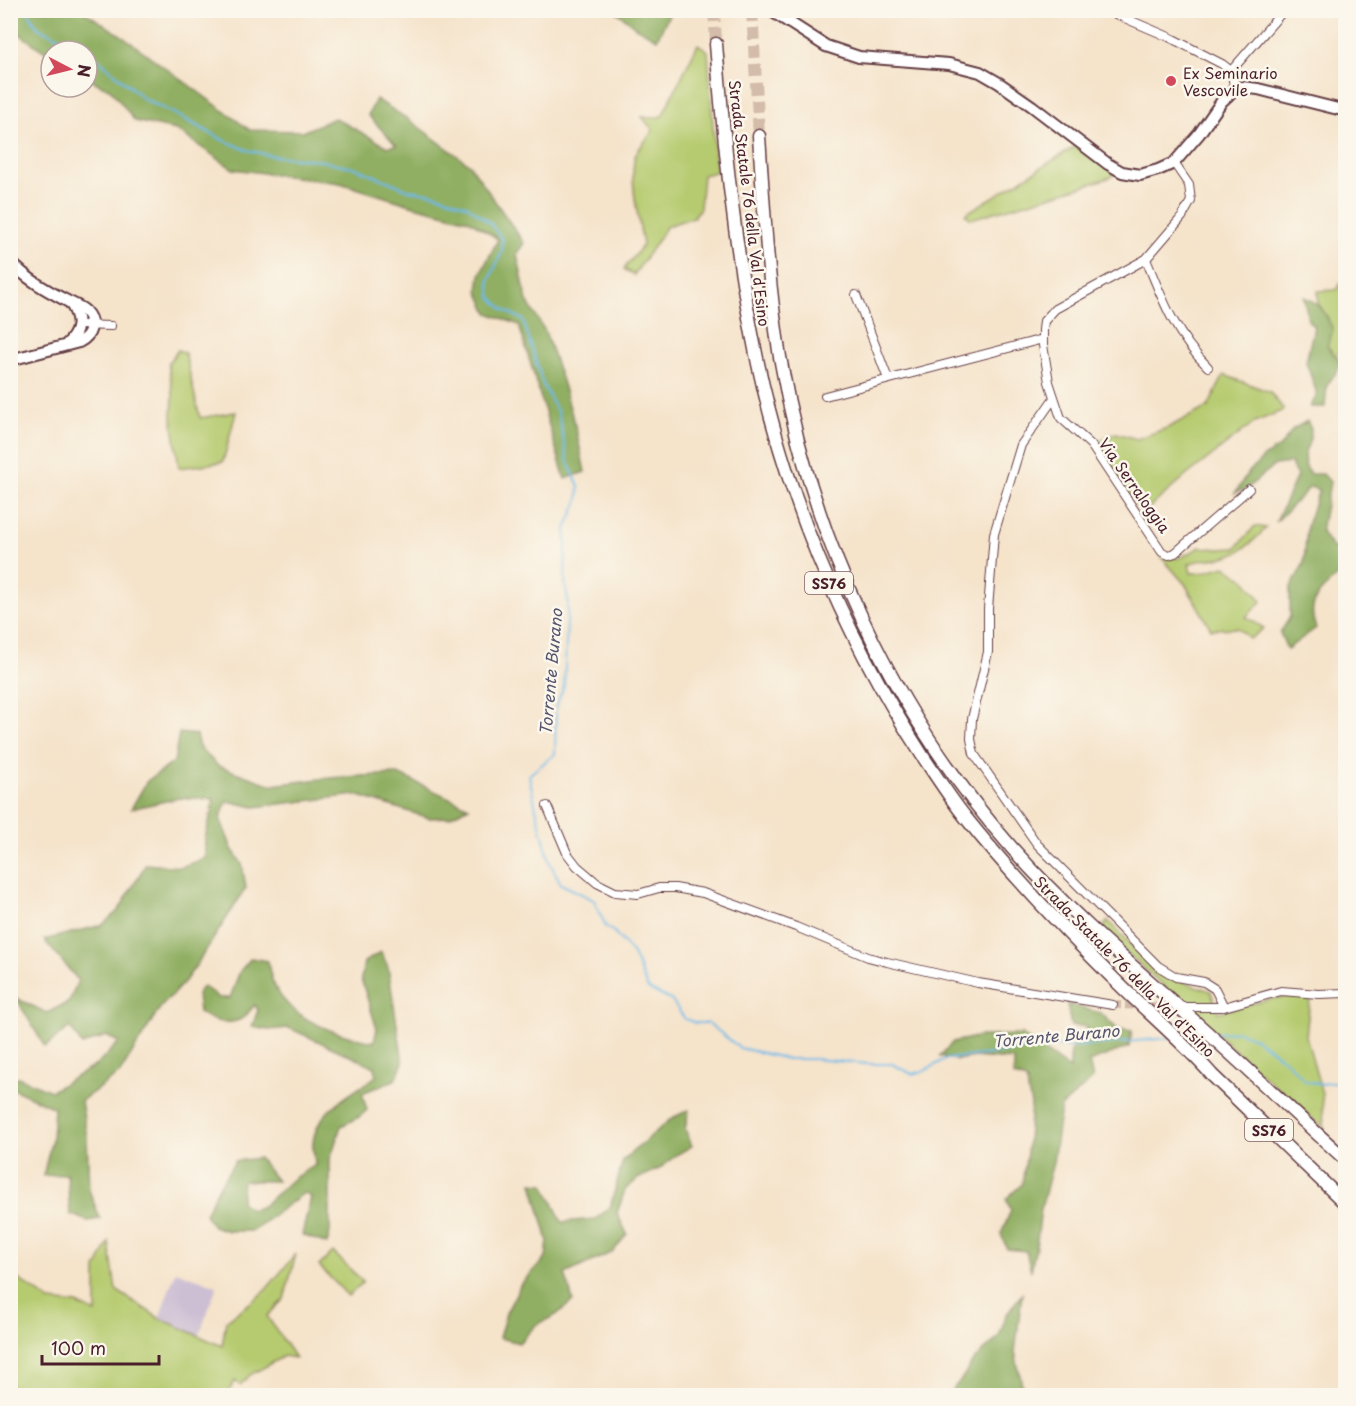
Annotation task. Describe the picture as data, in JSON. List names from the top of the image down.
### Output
{
  "streets": {
    "highway": ["Strada Statale 76 della Val d'Esino", "SS76"],
    "street": ["Via Serraloggia"]
  },
  "water": ["Torrente Burano"],
  "places": ["Ex Seminario Vescovile"],
  "scale_bar": "100 m",
  "north": "right"
}
